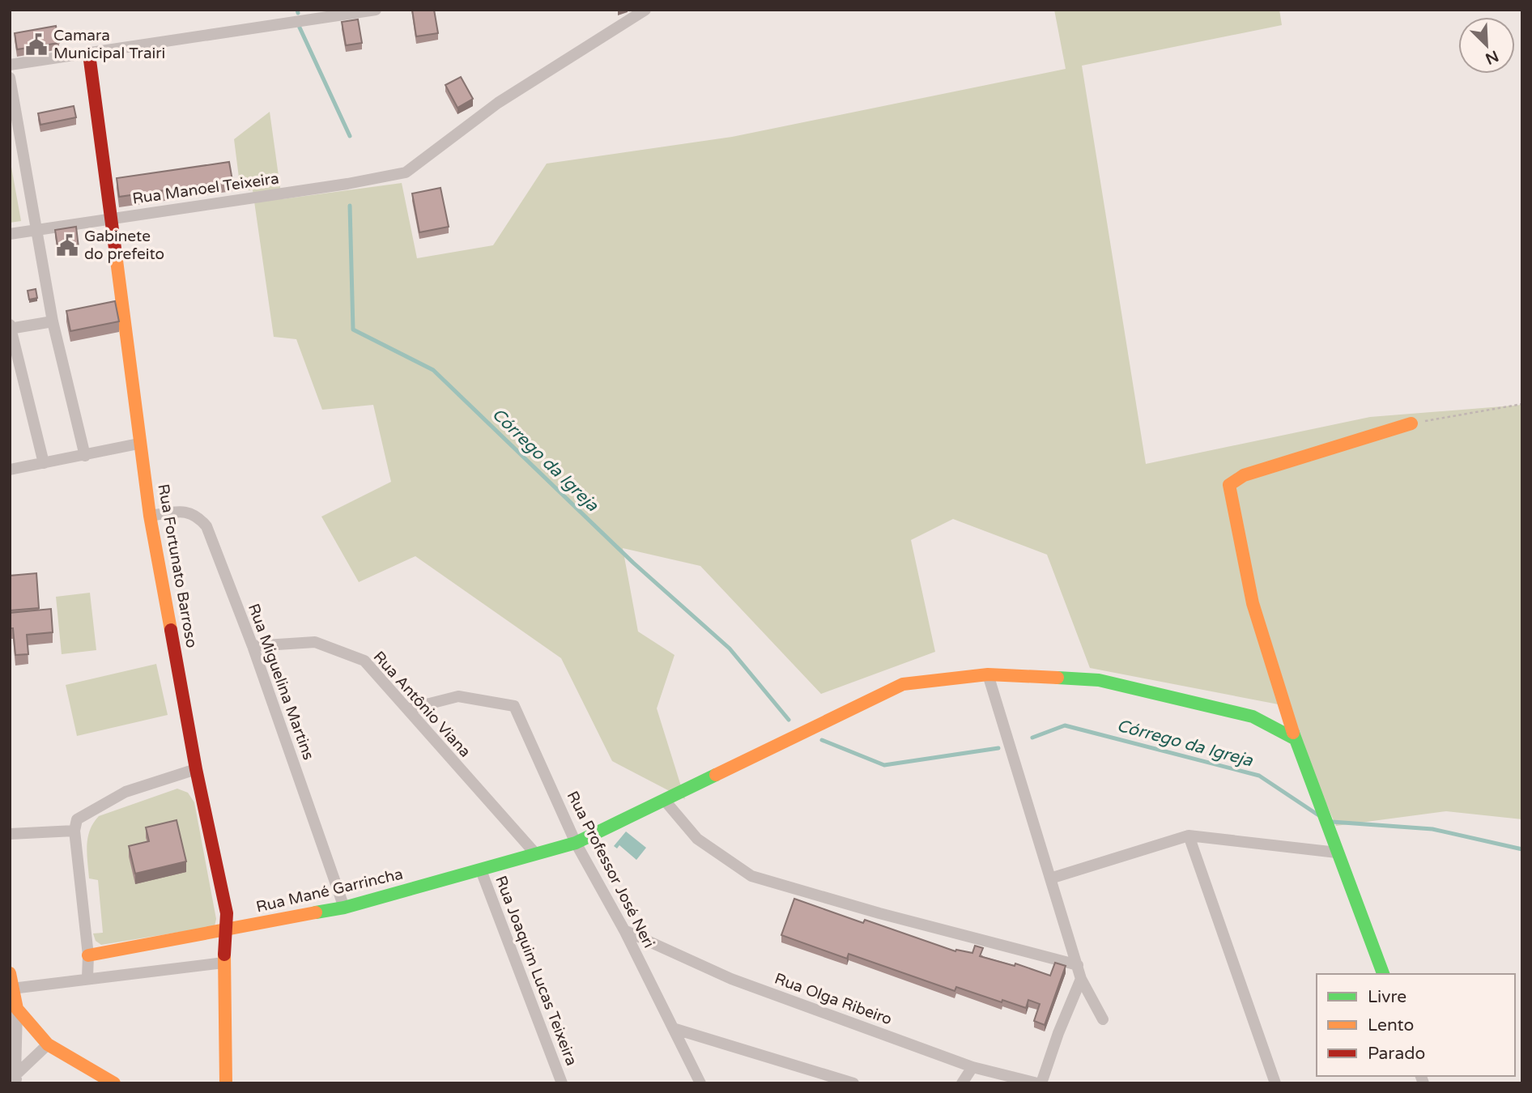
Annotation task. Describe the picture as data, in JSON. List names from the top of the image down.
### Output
{
  "streets": {
    "street": [
      "Rua Manoel Teixeira",
      "Rua Fortunato Barroso",
      "Rua Miguelina Martins",
      "Rua Antônio Viana",
      "Rua Professor José Neri",
      "Rua Mané Garrincha",
      "Rua Joaquim Lucas Teixeira",
      "Rua Olga Ribeiro"
    ]
  },
  "crossings": [
    ["Rua Manoel Teixeira", "Rua Fortunato Barroso"],
    ["Rua Fortunato Barroso", "Rua Miguelina Martins"],
    ["Rua Fortunato Barroso", "Rua Mané Garrincha"],
    ["Rua Miguelina Martins", "Rua Antônio Viana"],
    ["Rua Miguelina Martins", "Rua Mané Garrincha"],
    ["Rua Antônio Viana", "Rua Professor José Neri"],
    ["Rua Antônio Viana", "Rua Mané Garrincha"],
    ["Rua Professor José Neri", "Rua Mané Garrincha"],
    ["Rua Professor José Neri", "Rua Olga Ribeiro"],
    ["Rua Mané Garrincha", "Rua Joaquim Lucas Teixeira"]
  ],
  "water": ["Córrego da Igreja"],
  "places": {
    "public building": ["Camara Municipal Trairi", "Gabinete do prefeito"]
  },
  "legend": ["Livre", "Lento", "Parado"],
  "north": "bottom right"
}
